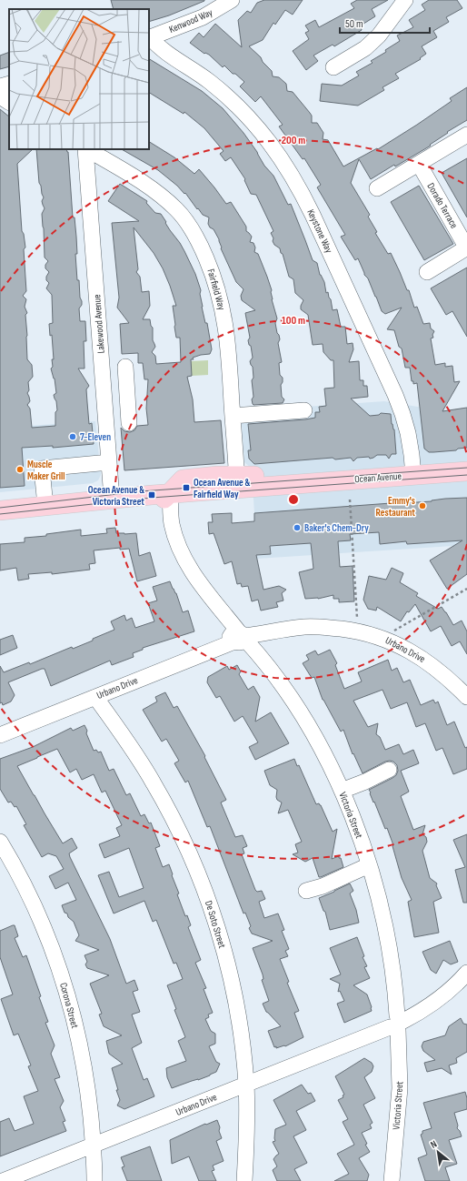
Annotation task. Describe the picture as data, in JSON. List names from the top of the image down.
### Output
{
  "streets": {
    "main road": ["Ocean Avenue"],
    "street": [
      "Kenwood Way",
      "Dorado Terrace",
      "Keystone Way",
      "Fairfield Way",
      "Lakewood Avenue",
      "Urbano Drive",
      "Victoria Street",
      "De Soto Street",
      "Corona Street"
    ]
  },
  "crossings": [
    ["Kenwood Way", "Keystone Way"],
    ["Keystone Way", "Ocean Avenue"],
    ["Fairfield Way", "Ocean Avenue"],
    ["Lakewood Avenue", "Ocean Avenue"],
    ["Ocean Avenue", "Victoria Street"],
    ["Urbano Drive", "Victoria Street"],
    ["Urbano Drive", "De Soto Street"],
    ["Urbano Drive", "Corona Street"]
  ],
  "places": {
    "other": [
      "7-Eleven",
      "Muscle Maker Grill",
      "Emmy's Restaurant",
      "Baker's Chem-Dry"
    ],
    "transit": ["Ocean Avenue & Fairfield Way", "Ocean Avenue & Victoria Street"]
  },
  "scale_bar": "50 m",
  "north": "top left",
  "rings": ["200 m", "100 m"]
}
